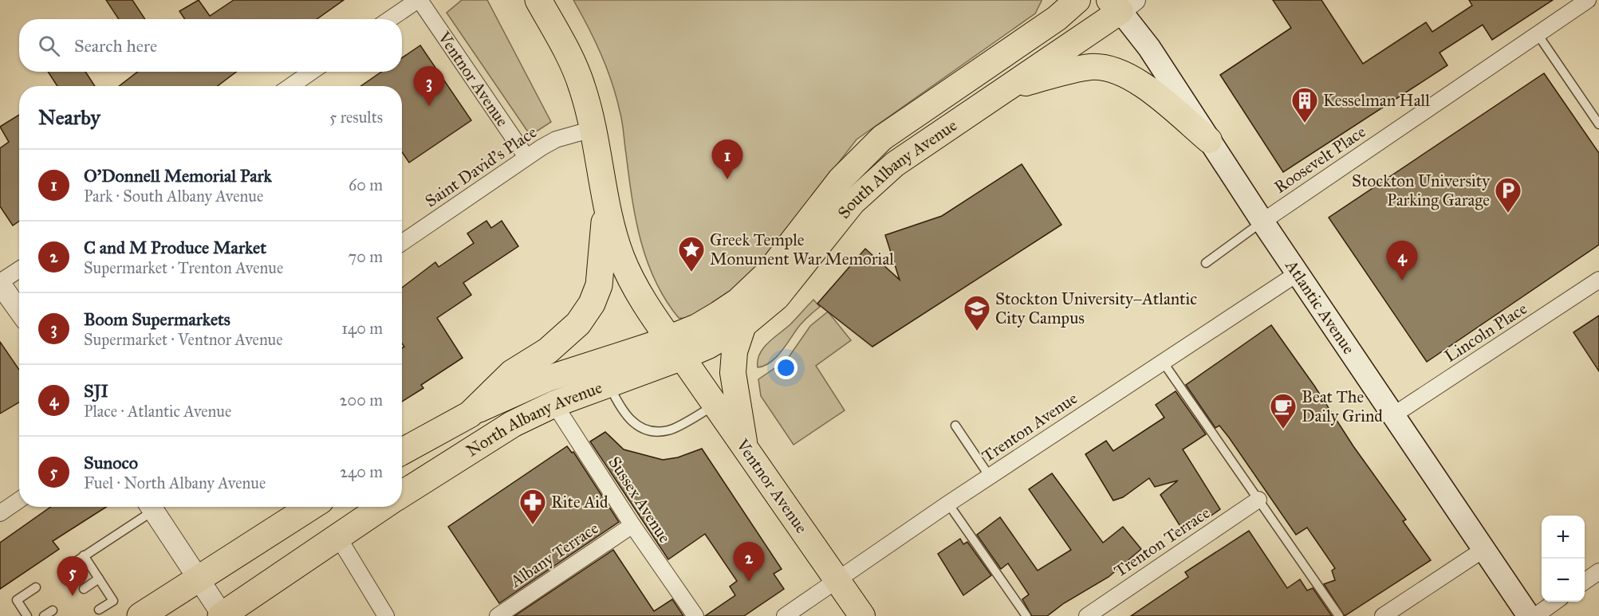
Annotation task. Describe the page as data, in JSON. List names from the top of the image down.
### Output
{
  "streets": {
    "highway": ["North Albany Avenue"],
    "main road": ["Ventnor Avenue", "South Albany Avenue", "Atlantic Avenue"],
    "street": [
      "Roosevelt Place",
      "Saint David's Place",
      "Lincoln Place",
      "Trenton Avenue",
      "Sussex Avenue",
      "Trenton Terrace",
      "Albany Terrace"
    ]
  },
  "crossings": [
    ["Ventnor Avenue", "Saint David's Place"],
    ["Ventnor Avenue", "South Albany Avenue"],
    ["Ventnor Avenue", "North Albany Avenue"],
    ["Ventnor Avenue", "Trenton Avenue"],
    ["Roosevelt Place", "Atlantic Avenue"],
    ["South Albany Avenue", "Atlantic Avenue"],
    ["South Albany Avenue", "North Albany Avenue"],
    ["Atlantic Avenue", "Lincoln Place"],
    ["Atlantic Avenue", "Trenton Avenue"],
    ["North Albany Avenue", "Sussex Avenue"],
    ["Sussex Avenue", "Albany Terrace"]
  ],
  "places": {
    "building": ["Kesselman Hall"],
    "parking": ["Stockton University Parking Garage"],
    "place": ["Greek Temple Monument War Memorial"],
    "school or university": ["Stockton University–Atlantic City Campus"],
    "cafe": ["Beat The Daily Grind"],
    "pharmacy": ["Rite Aid"]
  },
  "page": {
    "search": "Search here",
    "pins": [
      "3",
      "1",
      "4",
      "2",
      "5"
    ],
    "heading": ["Nearby", "5 results"],
    "list": [
      {
        "mark": "1",
        "name": "O'Donnell Memorial Park",
        "note": "Park · South Albany Avenue",
        "value": "60 m"
      },
      {
        "mark": "2",
        "name": "C and M Produce Market",
        "note": "Supermarket · Trenton Avenue",
        "value": "70 m"
      },
      {
        "mark": "3",
        "name": "Boom Supermarkets",
        "note": "Supermarket · Ventnor Avenue",
        "value": "140 m"
      },
      {
        "mark": "4",
        "name": "SJI",
        "note": "Place · Atlantic Avenue",
        "value": "200 m"
      },
      {
        "mark": "5",
        "name": "Sunoco",
        "note": "Fuel · North Albany Avenue",
        "value": "240 m"
      }
    ],
    "map_buttons": ["+", "−"]
  }
}
